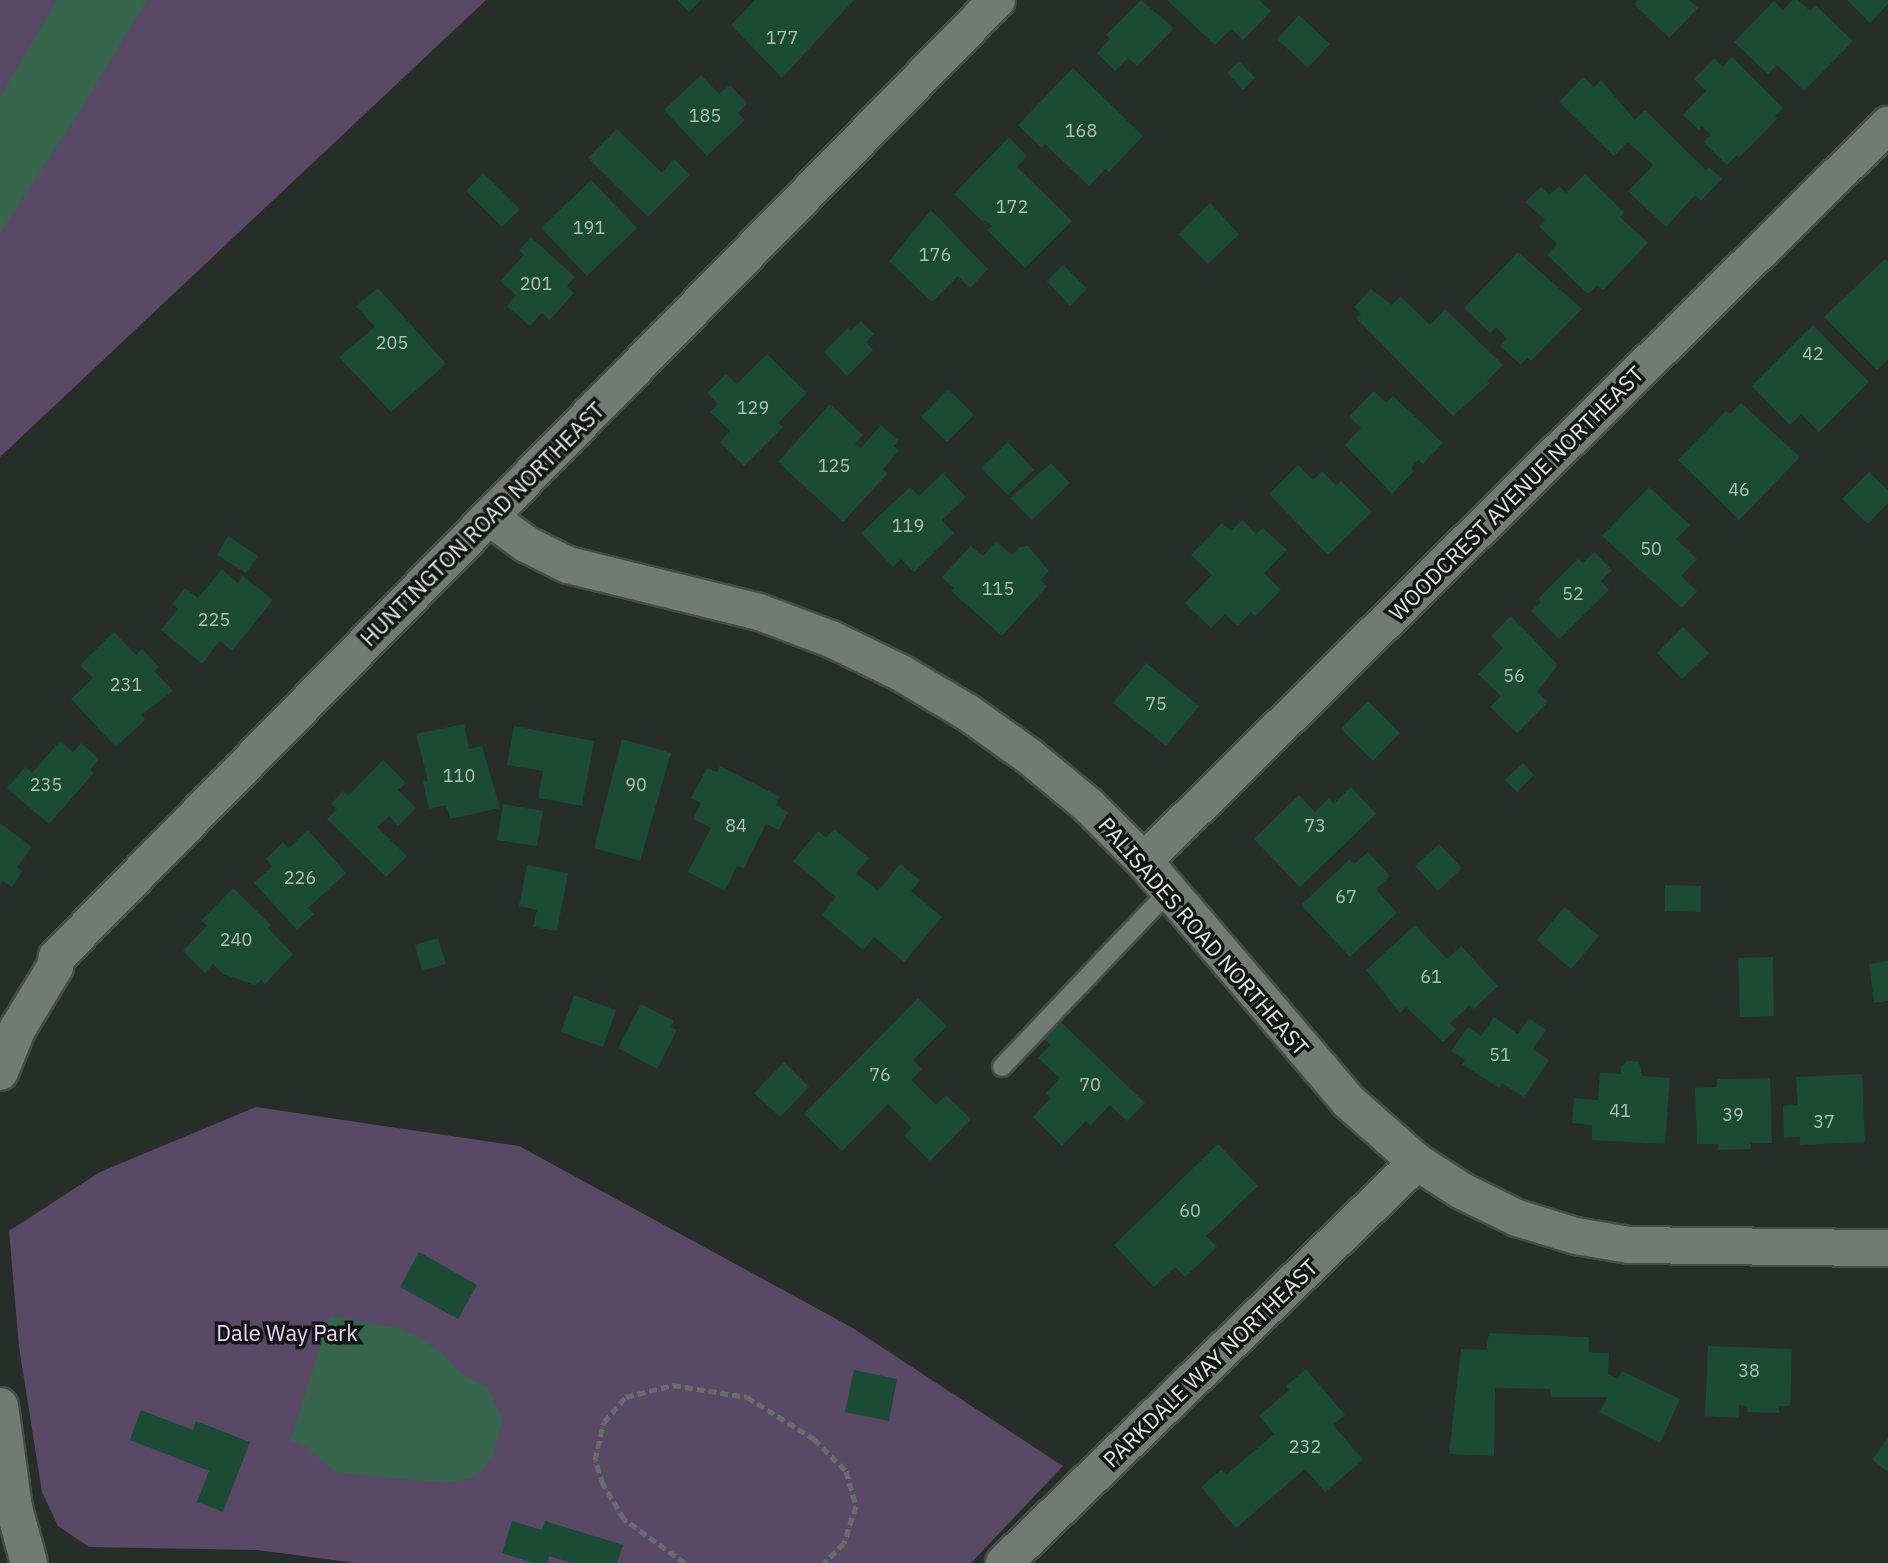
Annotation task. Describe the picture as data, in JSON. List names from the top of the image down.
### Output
{
  "streets": {
    "street": [
      "WOODCREST AVENUE NORTHEAST",
      "HUNTINGTON ROAD NORTHEAST",
      "PALISADES ROAD NORTHEAST",
      "PARKDALE WAY NORTHEAST"
    ]
  },
  "crossings": [
    ["WOODCREST AVENUE NORTHEAST", "PALISADES ROAD NORTHEAST"],
    ["HUNTINGTON ROAD NORTHEAST", "PALISADES ROAD NORTHEAST"],
    ["PALISADES ROAD NORTHEAST", "PARKDALE WAY NORTHEAST"]
  ],
  "parks": ["Dale Way Park"],
  "house_numbers": [
    "177",
    "185",
    "168",
    "172",
    "191",
    "176",
    "201",
    "205",
    "42",
    "129",
    "125",
    "46",
    "119",
    "50",
    "115",
    "52",
    "225",
    "56",
    "231",
    "75",
    "110",
    "235",
    "90",
    "84",
    "73",
    "226",
    "67",
    "240",
    "61",
    "51",
    "76",
    "70",
    "41",
    "39",
    "37",
    "60",
    "38",
    "232"
  ]
}
